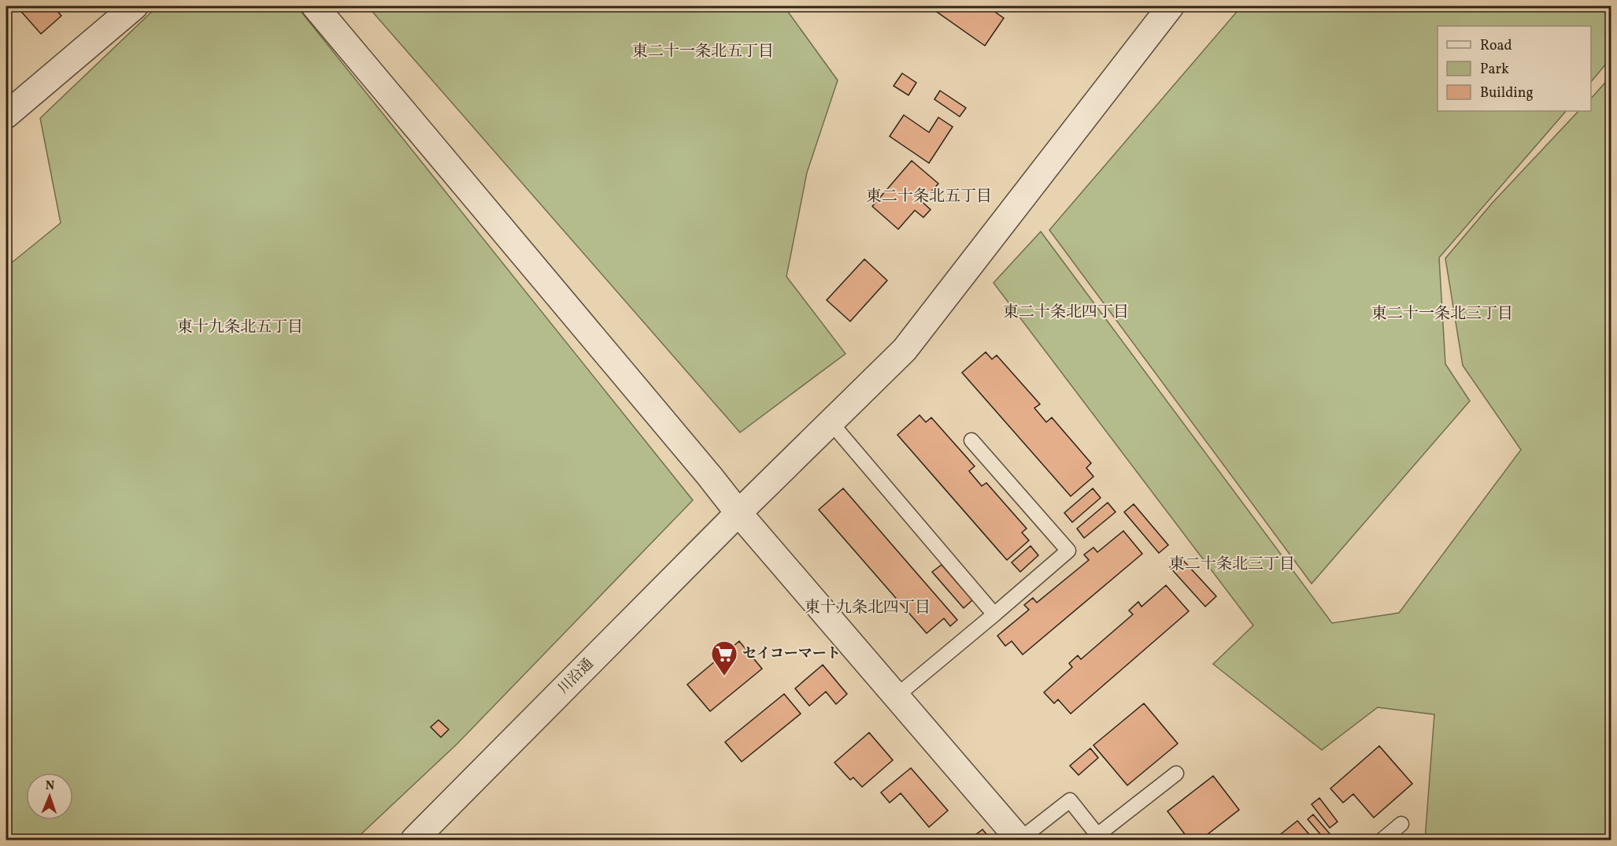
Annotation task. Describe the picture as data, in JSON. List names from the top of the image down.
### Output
{
  "streets": {
    "street": ["川沿通"]
  },
  "districts": [
    "東二十一条北五丁目",
    "東二十条北五丁目",
    "東二十条北四丁目",
    "東二十一条北三丁目",
    "東十九条北五丁目",
    "東二十条北三丁目",
    "東十九条北四丁目"
  ],
  "places": {
    "supermarket": ["セイコーマート"]
  },
  "legend": ["Road", "Park", "Building"],
  "north": "top"
}
